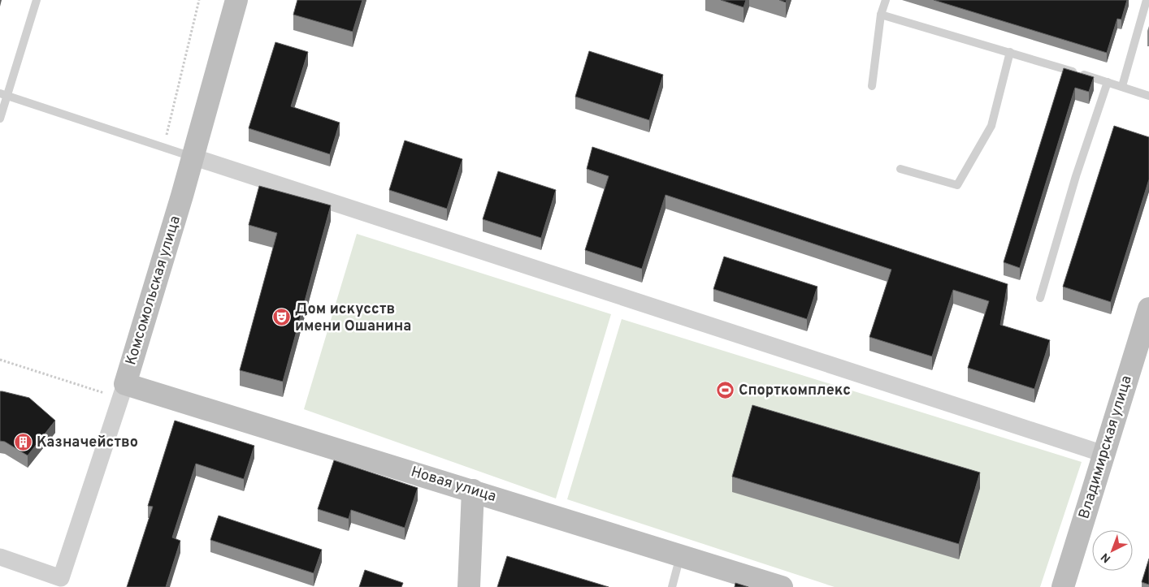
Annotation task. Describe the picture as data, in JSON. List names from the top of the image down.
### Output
{
  "streets": {
    "street": ["Комсомольская улица", "Владимирская улица", "Новая улица"]
  },
  "crossings": [
    ["Комсомольская улица", "Новая улица"]
  ],
  "places": {
    "theatre": ["Дом искусств имени Ошанина"],
    "sports": ["Спорткомплекс"],
    "building": ["Казначейство"]
  },
  "north": "bottom left"
}
